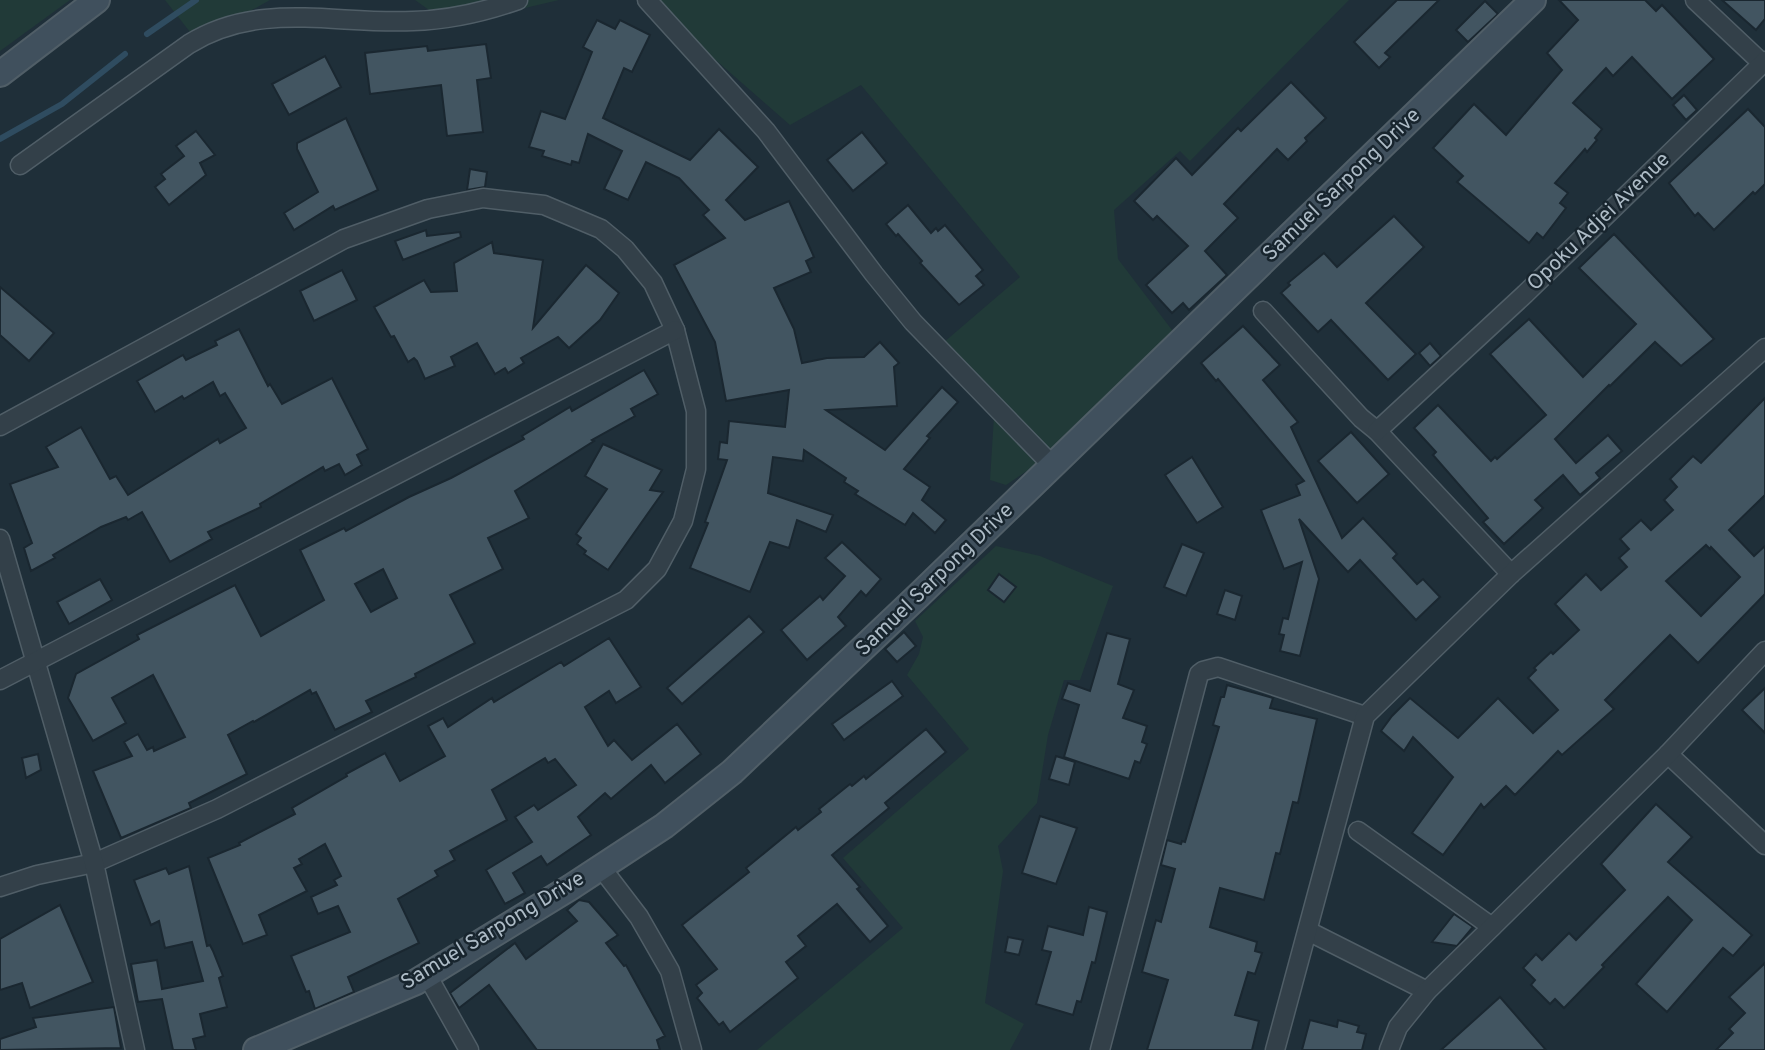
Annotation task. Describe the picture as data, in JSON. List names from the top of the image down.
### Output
{
  "streets": {
    "street": ["Samuel Sarpong Drive", "Opoku Adjei Avenue"]
  }
}
